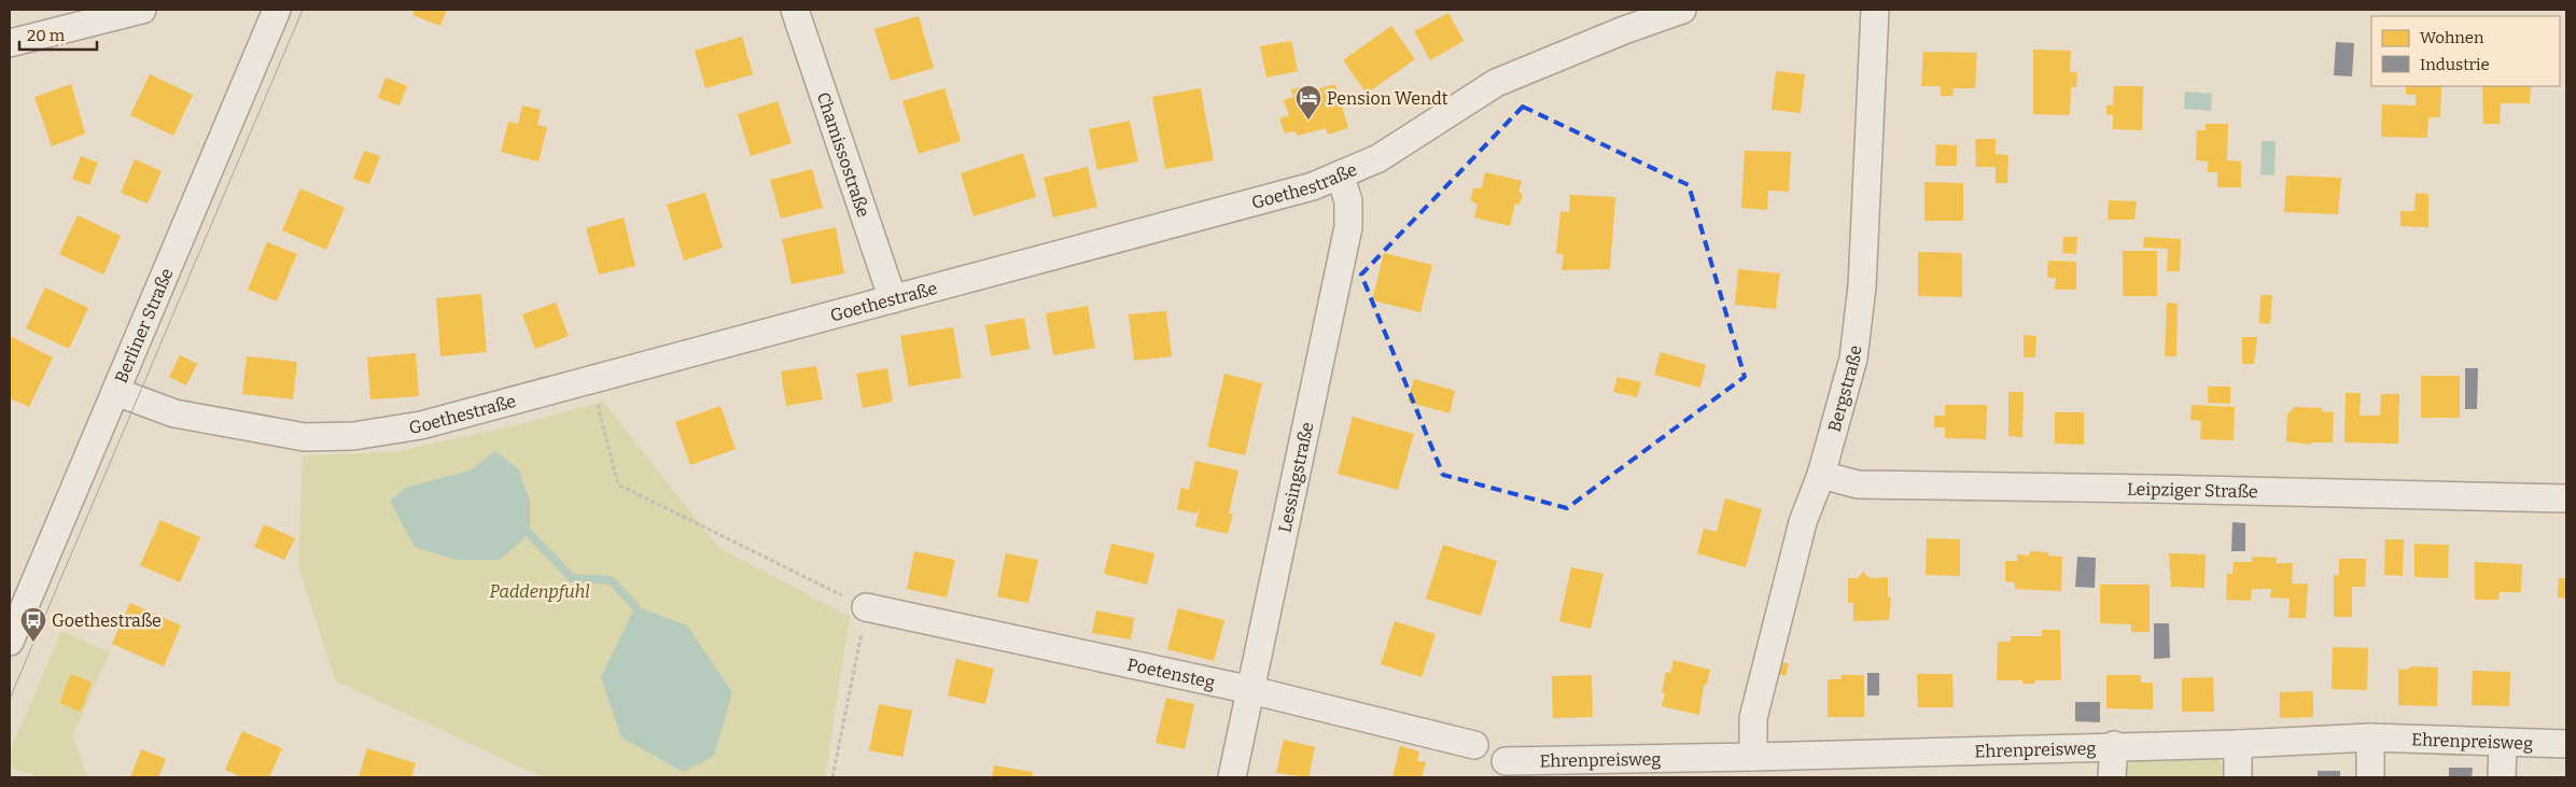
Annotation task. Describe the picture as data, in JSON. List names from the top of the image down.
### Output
{
  "streets": {
    "street": [
      "Chamissostraße",
      "Goethestraße",
      "Berliner Straße",
      "Bergstraße",
      "Lessingstraße",
      "Leipziger Straße",
      "Poetensteg",
      "Ehrenpreisweg"
    ]
  },
  "crossings": [
    ["Chamissostraße", "Goethestraße"],
    ["Goethestraße", "Berliner Straße"],
    ["Goethestraße", "Lessingstraße"],
    ["Bergstraße", "Leipziger Straße"],
    ["Bergstraße", "Ehrenpreisweg"],
    ["Lessingstraße", "Poetensteg"]
  ],
  "parks": ["Paddenpfuhl"],
  "places": {
    "hotel": ["Pension Wendt"],
    "bus stop": ["Goethestraße"]
  },
  "legend": ["Wohnen", "Industrie"],
  "scale_bar": "20 m"
}
